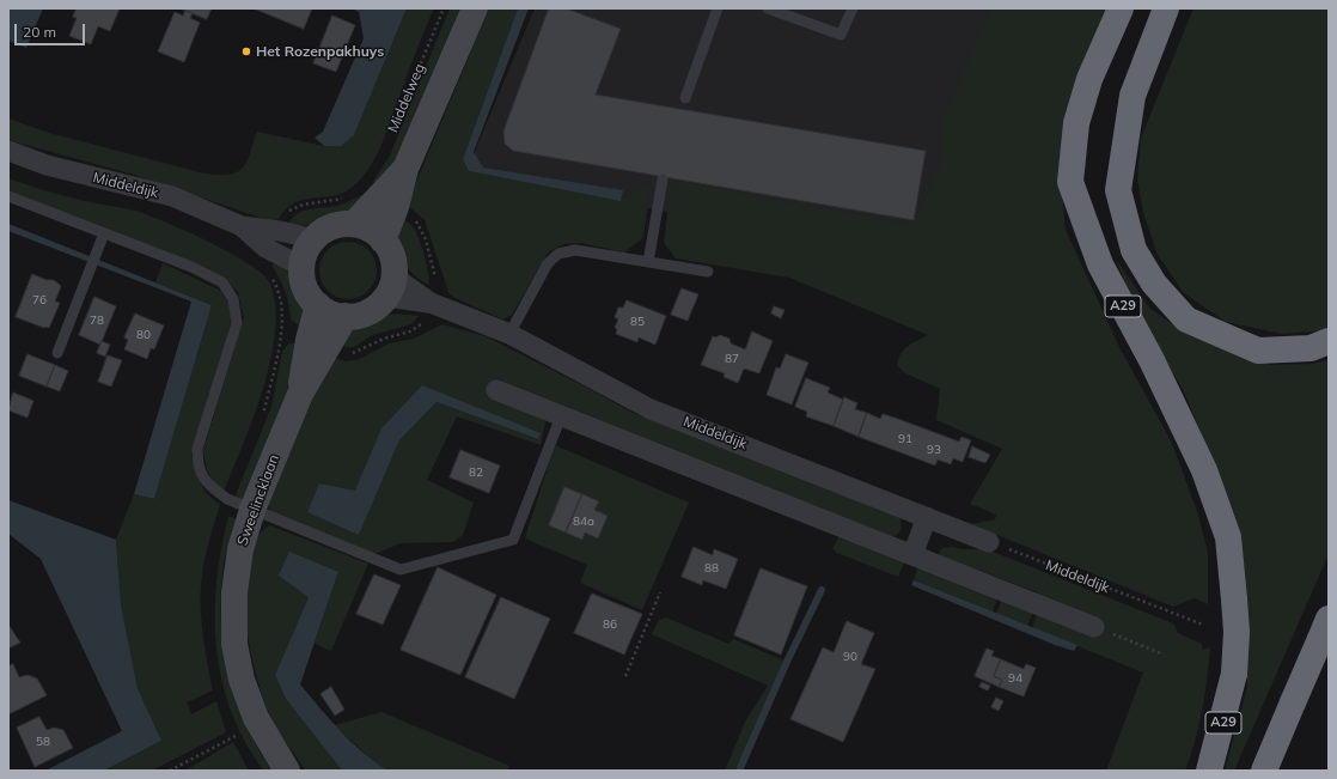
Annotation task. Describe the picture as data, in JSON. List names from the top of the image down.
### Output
{
  "streets": {
    "highway": ["A29"],
    "main road": ["Middelweg", "Sweelincklaan"],
    "street": ["Middeldijk"]
  },
  "crossings": [
    ["Middelweg", "Middeldijk"],
    ["Middelweg", "Sweelincklaan"],
    ["Middeldijk", "Sweelincklaan"]
  ],
  "places": ["Het Rozenpakhuys"],
  "house_numbers": [
    "76",
    "78",
    "85",
    "80",
    "87",
    "91",
    "93",
    "82",
    "84a",
    "88",
    "86",
    "90",
    "94",
    "58"
  ],
  "scale_bar": "20 m"
}
